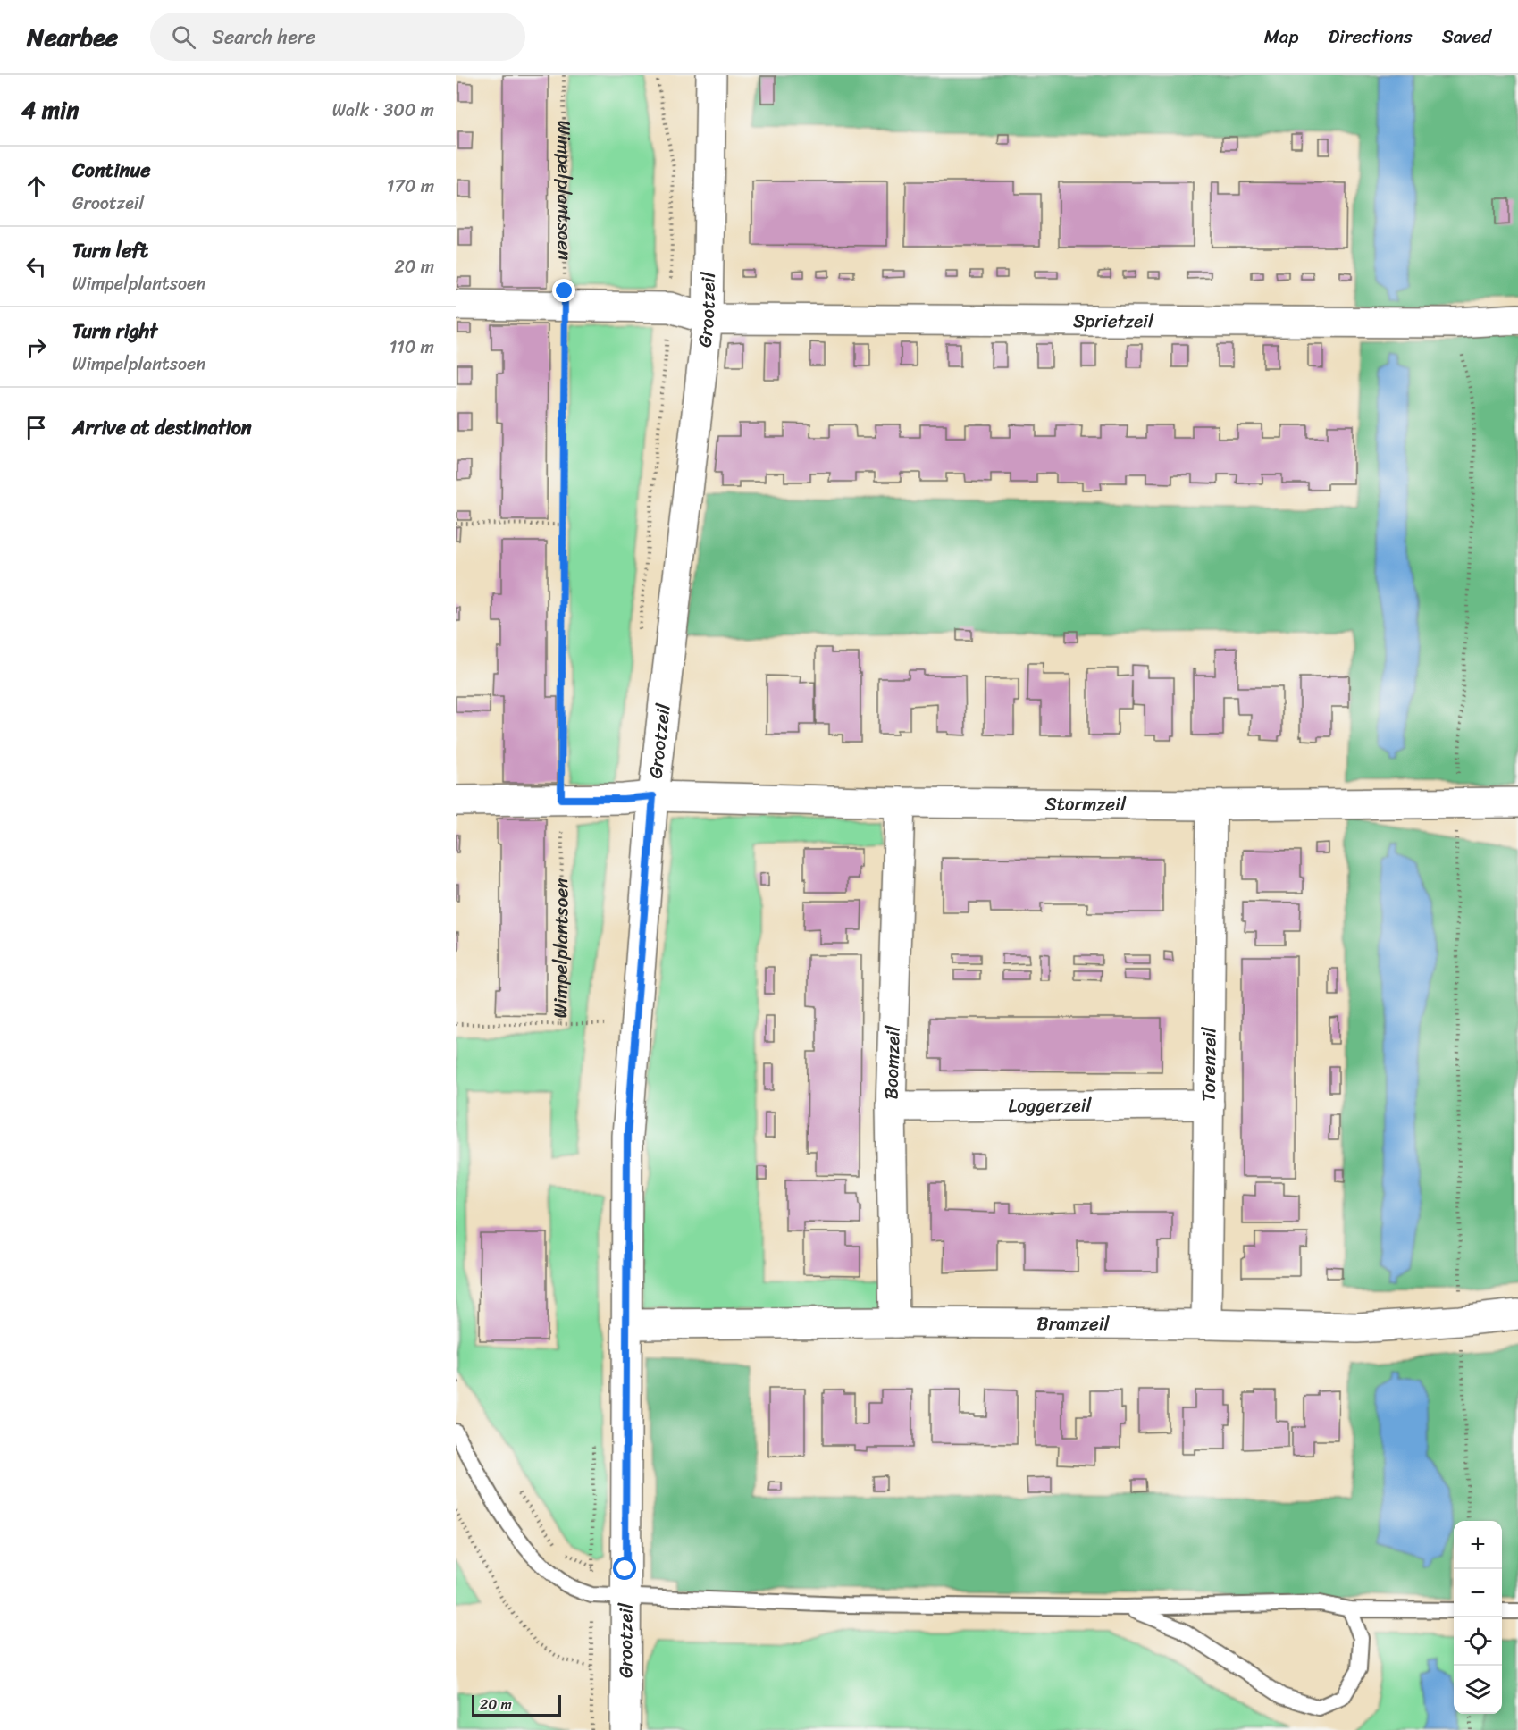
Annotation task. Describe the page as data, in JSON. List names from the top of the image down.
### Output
{
  "streets": {
    "street": [
      "Grootzeil",
      "Sprietzeil",
      "Stormzeil",
      "Boomzeil",
      "Torenzeil",
      "Loggerzeil",
      "Bramzeil"
    ],
    "path": ["Wimpelplantsoen"]
  },
  "crossings": [
    ["Grootzeil", "Sprietzeil"],
    ["Grootzeil", "Stormzeil"],
    ["Grootzeil", "Bramzeil"],
    ["Stormzeil", "Boomzeil"],
    ["Stormzeil", "Torenzeil"],
    ["Boomzeil", "Loggerzeil"],
    ["Boomzeil", "Bramzeil"],
    ["Torenzeil", "Loggerzeil"],
    ["Torenzeil", "Bramzeil"]
  ],
  "scale_bar": "20 m",
  "page": {
    "header": "Nearbee",
    "search": "Search here",
    "nav": ["Map", "Directions", "Saved"],
    "heading": ["4 min", "Walk · 300 m"],
    "list": [
      ["Continue", "Grootzeil", "170 m"],
      ["Turn left", "Wimpelplantsoen", "20 m"],
      ["Turn right", "Wimpelplantsoen", "110 m"],
      "Arrive at destination"
    ],
    "map_buttons": ["+", "−"],
    "scale": "20 m"
  }
}
